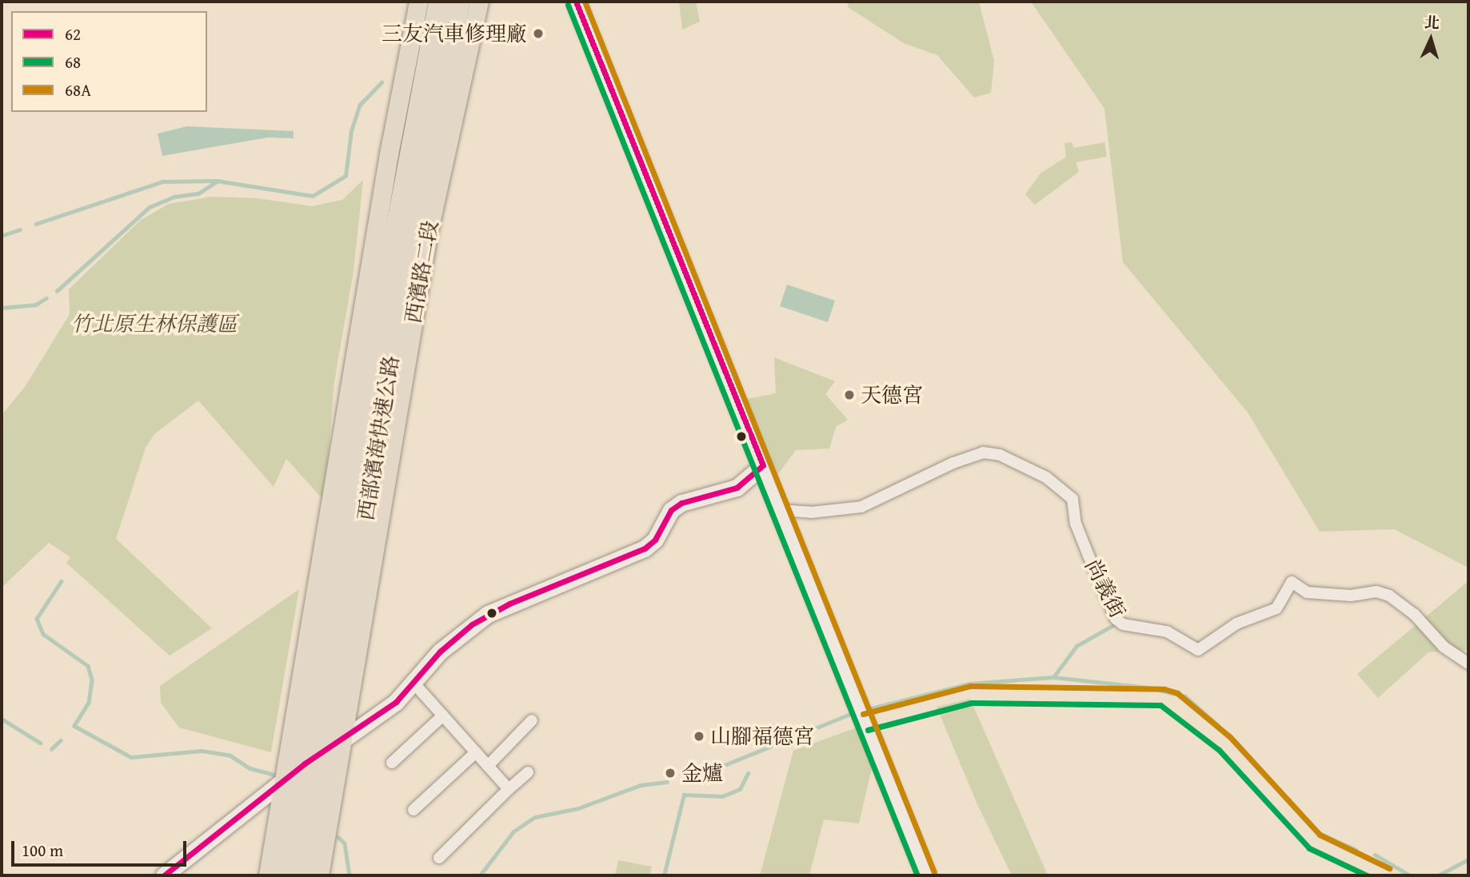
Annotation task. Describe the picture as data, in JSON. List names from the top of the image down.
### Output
{
  "streets": {
    "highway": ["西部濱海快速公路"],
    "main road": ["西濱路二段"],
    "street": ["尚義街"]
  },
  "crossings": [
    ["西濱路二段", "西部濱海快速公路"]
  ],
  "parks": ["竹北原生林保護區"],
  "places": [
    "三友汽車修理廠",
    "天德宮",
    "山腳福德宮",
    "金爐"
  ],
  "lines": ["transit line 62", "transit line 68A", "transit line 68"],
  "legend": ["62", "68", "68A"],
  "scale_bar": "100 m",
  "north": "top"
}
